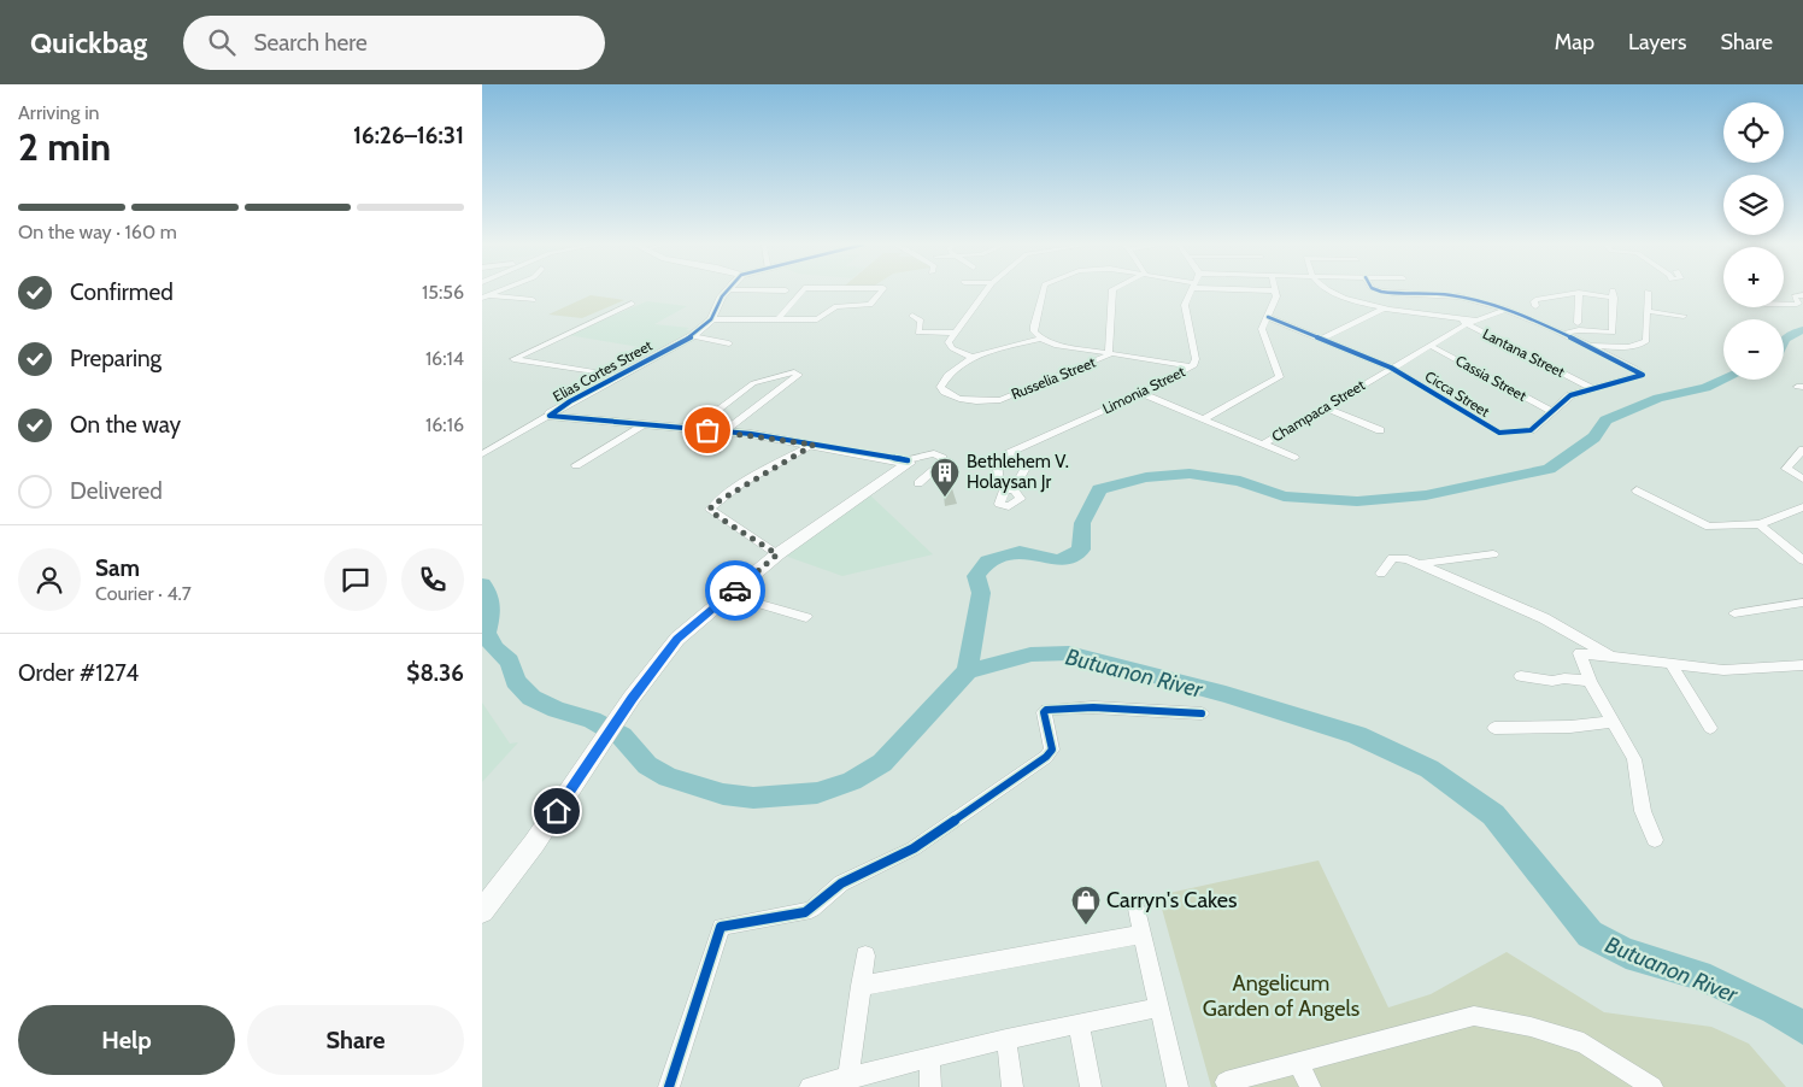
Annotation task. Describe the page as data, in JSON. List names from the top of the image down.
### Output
{
  "streets": {
    "street": [
      "Lantana Street",
      "Elias Cortes Street",
      "Russelia Street",
      "Cassia Street",
      "Limonia Street",
      "Cicca Street",
      "Champaca Street"
    ]
  },
  "crossings": [
    ["Lantana Street", "Cicca Street"],
    ["Lantana Street", "Champaca Street"],
    ["Cassia Street", "Cicca Street"],
    ["Cassia Street", "Champaca Street"],
    ["Cicca Street", "Champaca Street"]
  ],
  "water": ["Butuanon River"],
  "parks": ["Angelicum Garden of Angels"],
  "places": {
    "building": ["Bethlehem V. Holaysan Jr"],
    "shop": ["Carryn's Cakes"]
  },
  "page": {
    "header": "Quickbag",
    "search": "Search here",
    "nav": ["Map", "Layers", "Share"],
    "heading": ["2 min", "Arriving in", "16:26–16:31"],
    "panel": [
      "Sam",
      "Courier · 4.7",
      "Order #1274",
      "$8.36"
    ],
    "map_buttons": ["+", "−"],
    "bar": "On the way · 160 m",
    "list": [
      ["Confirmed", "15:56"],
      ["Preparing", "16:14"],
      ["On the way", "16:16"],
      "Delivered"
    ],
    "buttons": ["Help", "Share"]
  }
}
